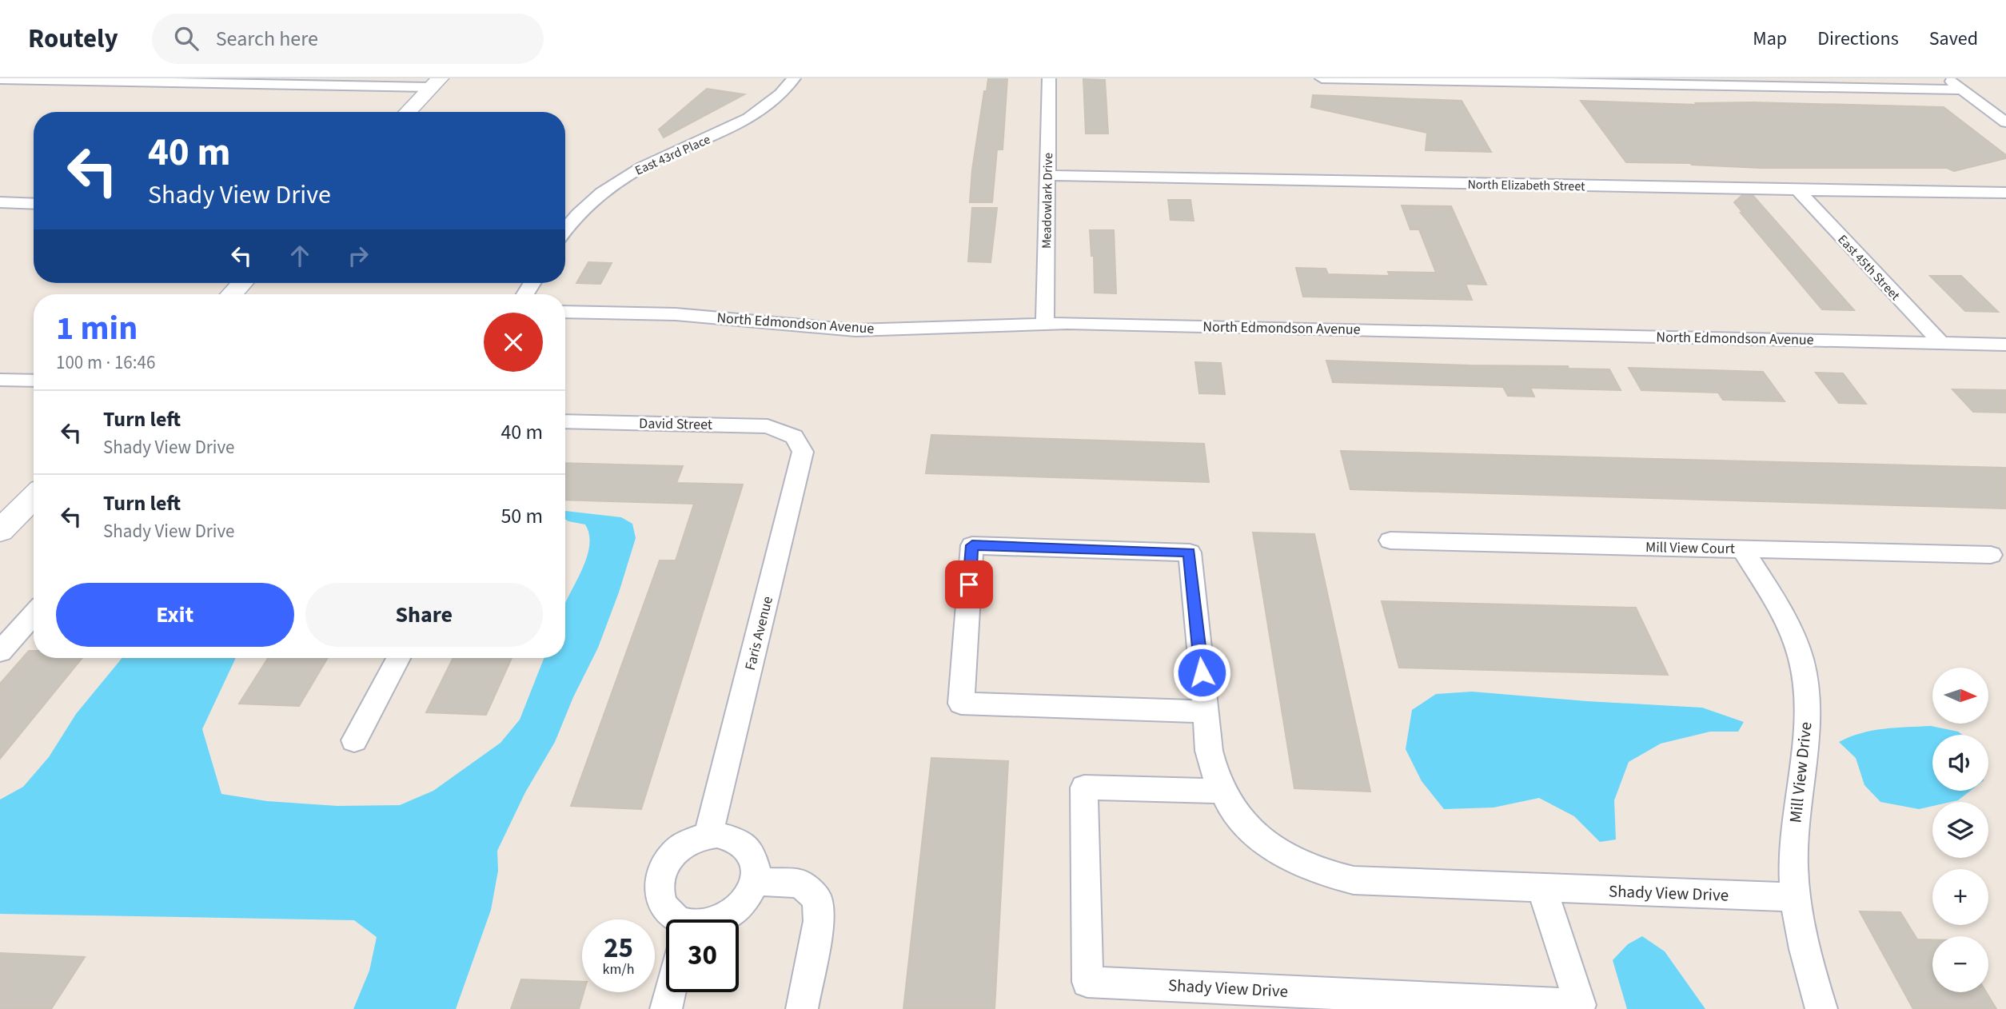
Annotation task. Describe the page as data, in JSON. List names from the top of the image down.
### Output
{
  "streets": {
    "street": [
      "East 43rd Place",
      "North Elizabeth Street",
      "Meadowlark Drive",
      "East 45th Street",
      "North Edmondson Avenue",
      "David Street",
      "Mill View Court",
      "Faris Avenue",
      "Mill View Drive",
      "Shady View Drive"
    ]
  },
  "crossings": [
    ["North Elizabeth Street", "Meadowlark Drive"],
    ["North Elizabeth Street", "East 45th Street"],
    ["Meadowlark Drive", "North Edmondson Avenue"],
    ["East 45th Street", "North Edmondson Avenue"],
    ["David Street", "Faris Avenue"],
    ["Mill View Court", "Mill View Drive"],
    ["Mill View Drive", "Shady View Drive"]
  ],
  "north": "right",
  "page": {
    "header": "Routely",
    "search": "Search here",
    "nav": ["Map", "Directions", "Saved"],
    "turn": ["40 m", "Shady View Drive"],
    "heading": ["1 min", "100 m · 16:46"],
    "list": [
      {
        "name": "Turn left",
        "note": "Shady View Drive",
        "value": "40 m"
      },
      {
        "name": "Turn left",
        "note": "Shady View Drive",
        "value": "50 m"
      }
    ],
    "buttons": ["Exit", "Share"],
    "map_buttons": ["+", "−"],
    "speed": "25 km/h",
    "limit": "30"
  }
}
